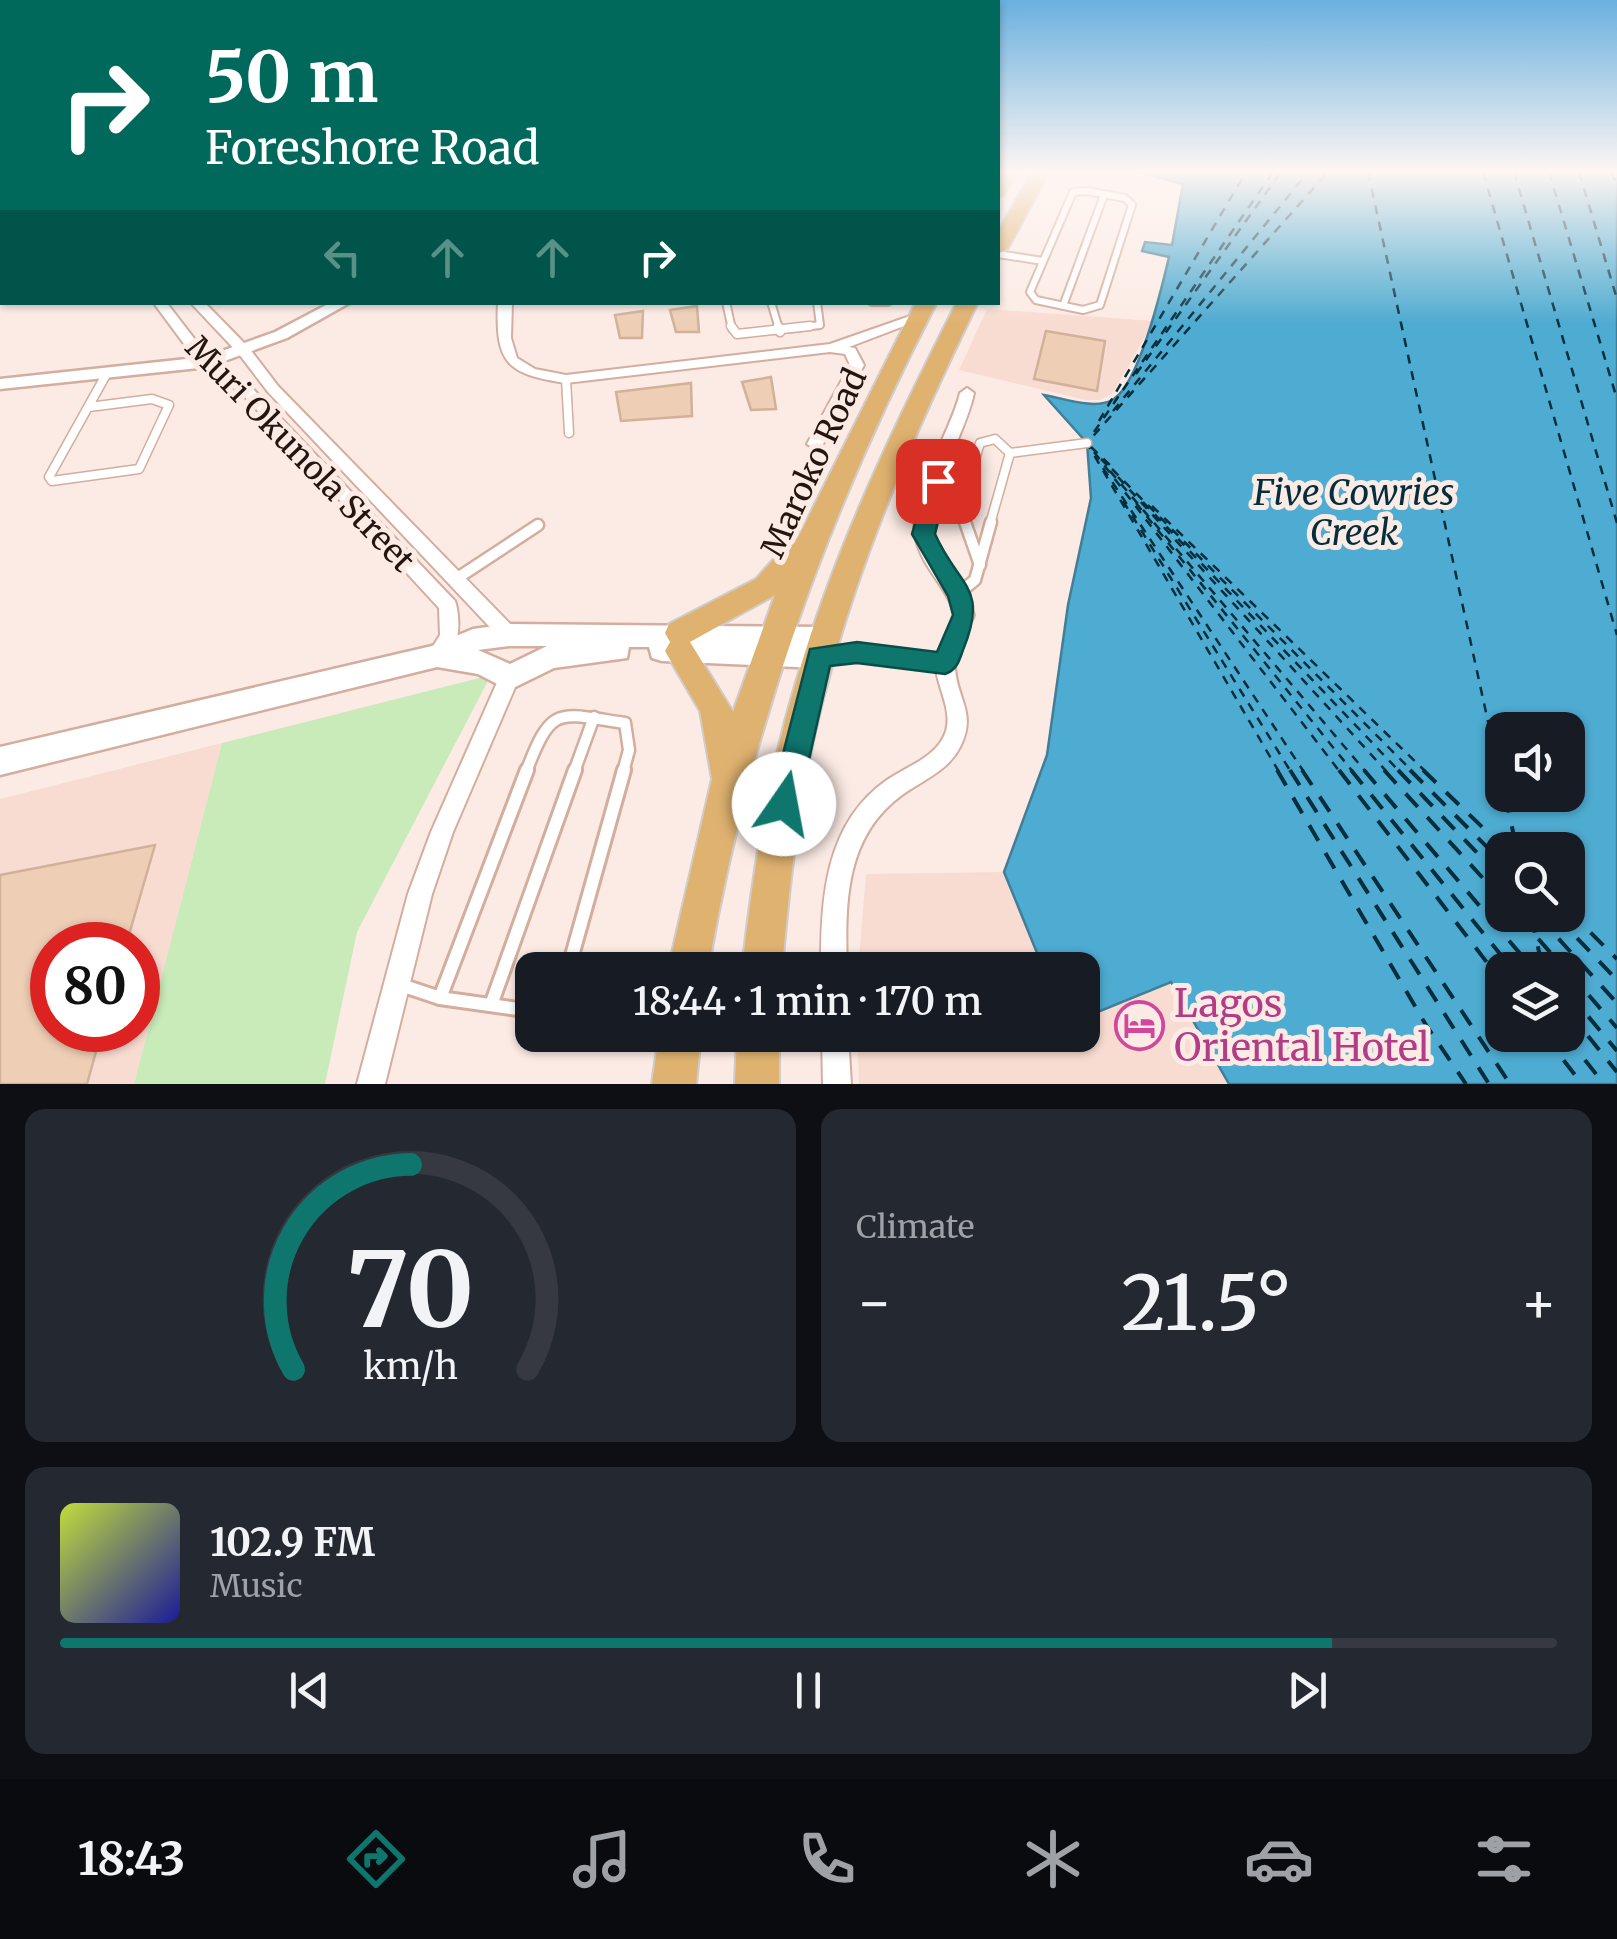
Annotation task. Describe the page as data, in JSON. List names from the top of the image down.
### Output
{
  "streets": {
    "highway": ["Maroko Road"],
    "street": ["Muri Okunola Street"]
  },
  "water": ["Five Cowries Creek"],
  "places": {
    "hotel": ["Lagos Oriental Hotel"]
  },
  "page": {
    "turn": ["50 m", "Foreshore Road"],
    "limit": "80",
    "trip": "18:44 · 1 min · 170 m",
    "tile": "Climate",
    "heat": ["−", "21.5°", "+"],
    "song": ["102.9 FM", "Music"],
    "tabs": "18:43",
    "gauge": ["70", "km/h"]
  }
}
